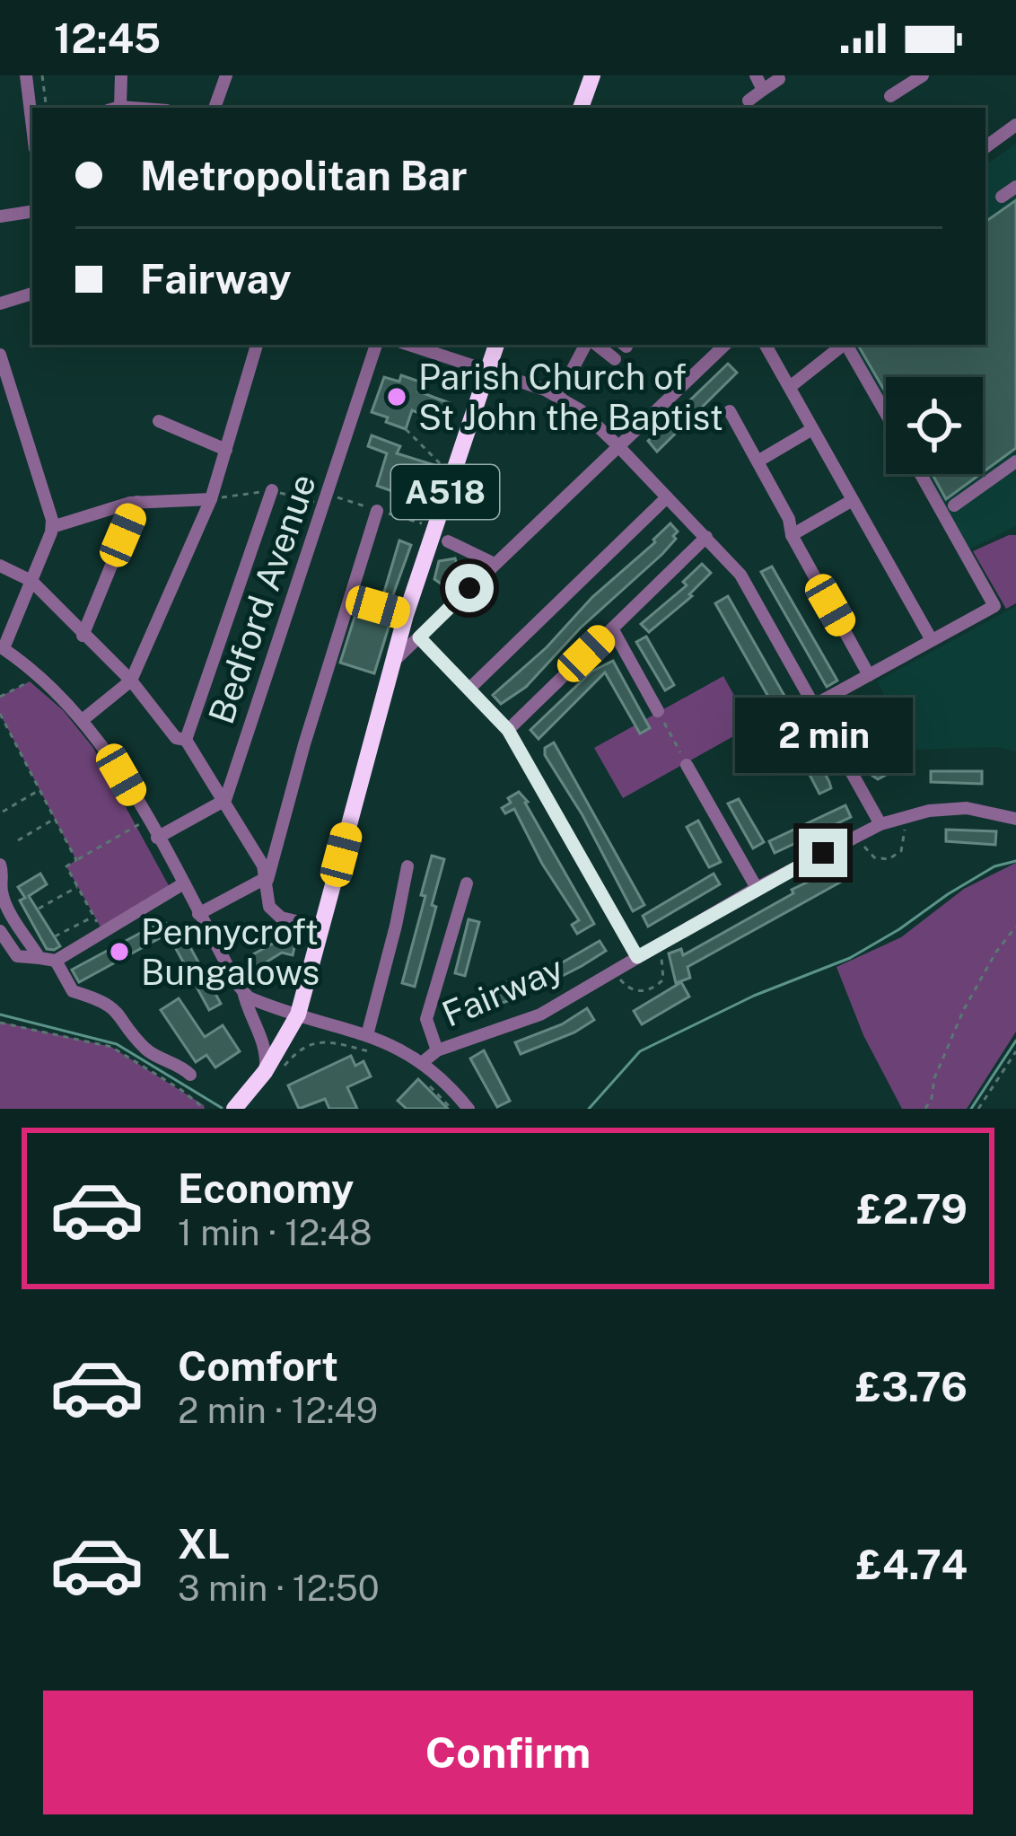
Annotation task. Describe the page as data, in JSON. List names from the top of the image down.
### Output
{
  "streets": {
    "highway": ["A518"],
    "street": ["Bedford Avenue", "Fairway"]
  },
  "places": ["Parish Church of St John the Baptist", "Pennycroft Bungalows"],
  "page": {
    "status": "12:45",
    "banner": ["Metropolitan Bar", "Fairway"],
    "bubble": "2 min",
    "list": [
      {
        "name": "Economy",
        "note": "1 min · 12:48",
        "value": "£2.79"
      },
      {
        "name": "Comfort",
        "note": "2 min · 12:49",
        "value": "£3.76"
      },
      {
        "name": "XL",
        "note": "3 min · 12:50",
        "value": "£4.74"
      }
    ],
    "buttons": "Confirm"
  }
}
